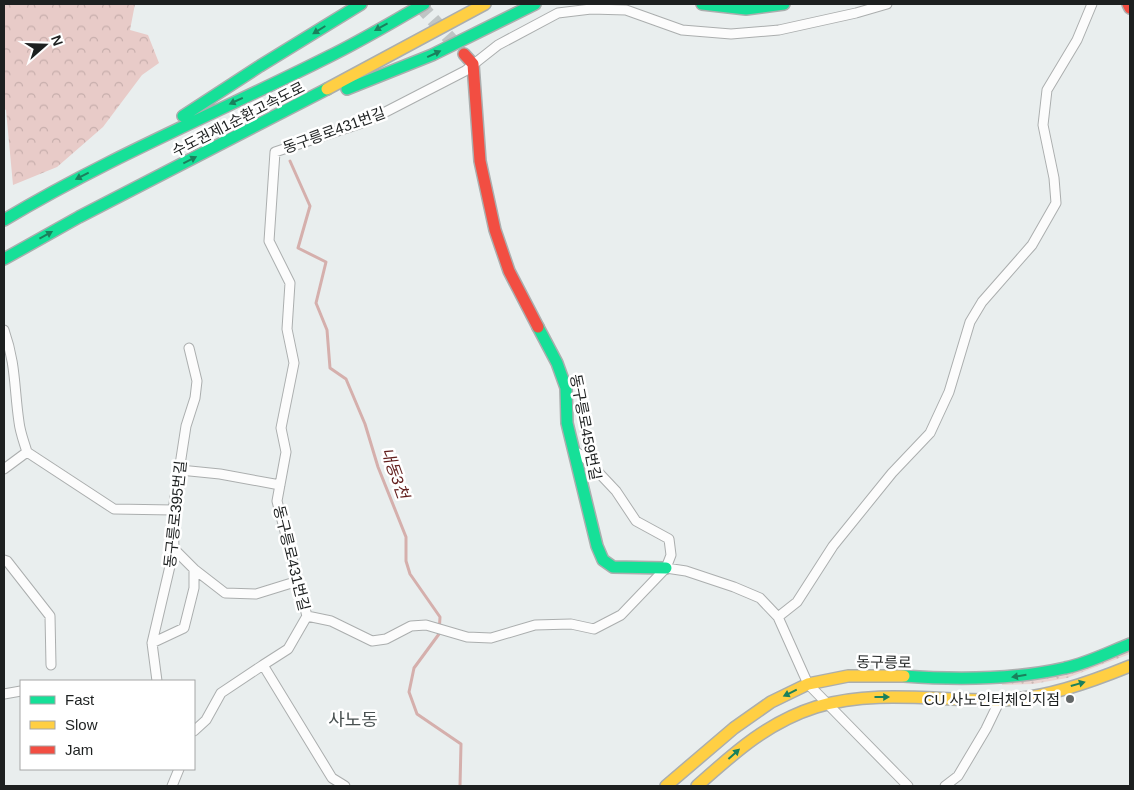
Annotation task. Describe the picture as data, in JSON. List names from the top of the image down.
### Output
{
  "streets": {
    "main road": ["수도권제1순환고속도로", "동구릉로459번길", "동구릉로"],
    "street": ["동구릉로431번길", "동구릉로395번길"]
  },
  "crossings": [
    ["동구릉로431번길", "동구릉로459번길"],
    ["동구릉로459번길", "동구릉로"]
  ],
  "districts": ["사노동"],
  "water": ["내동3천"],
  "places": ["CU 사노인터체인지점"],
  "legend": ["Fast", "Slow", "Jam"],
  "north": "right"
}
